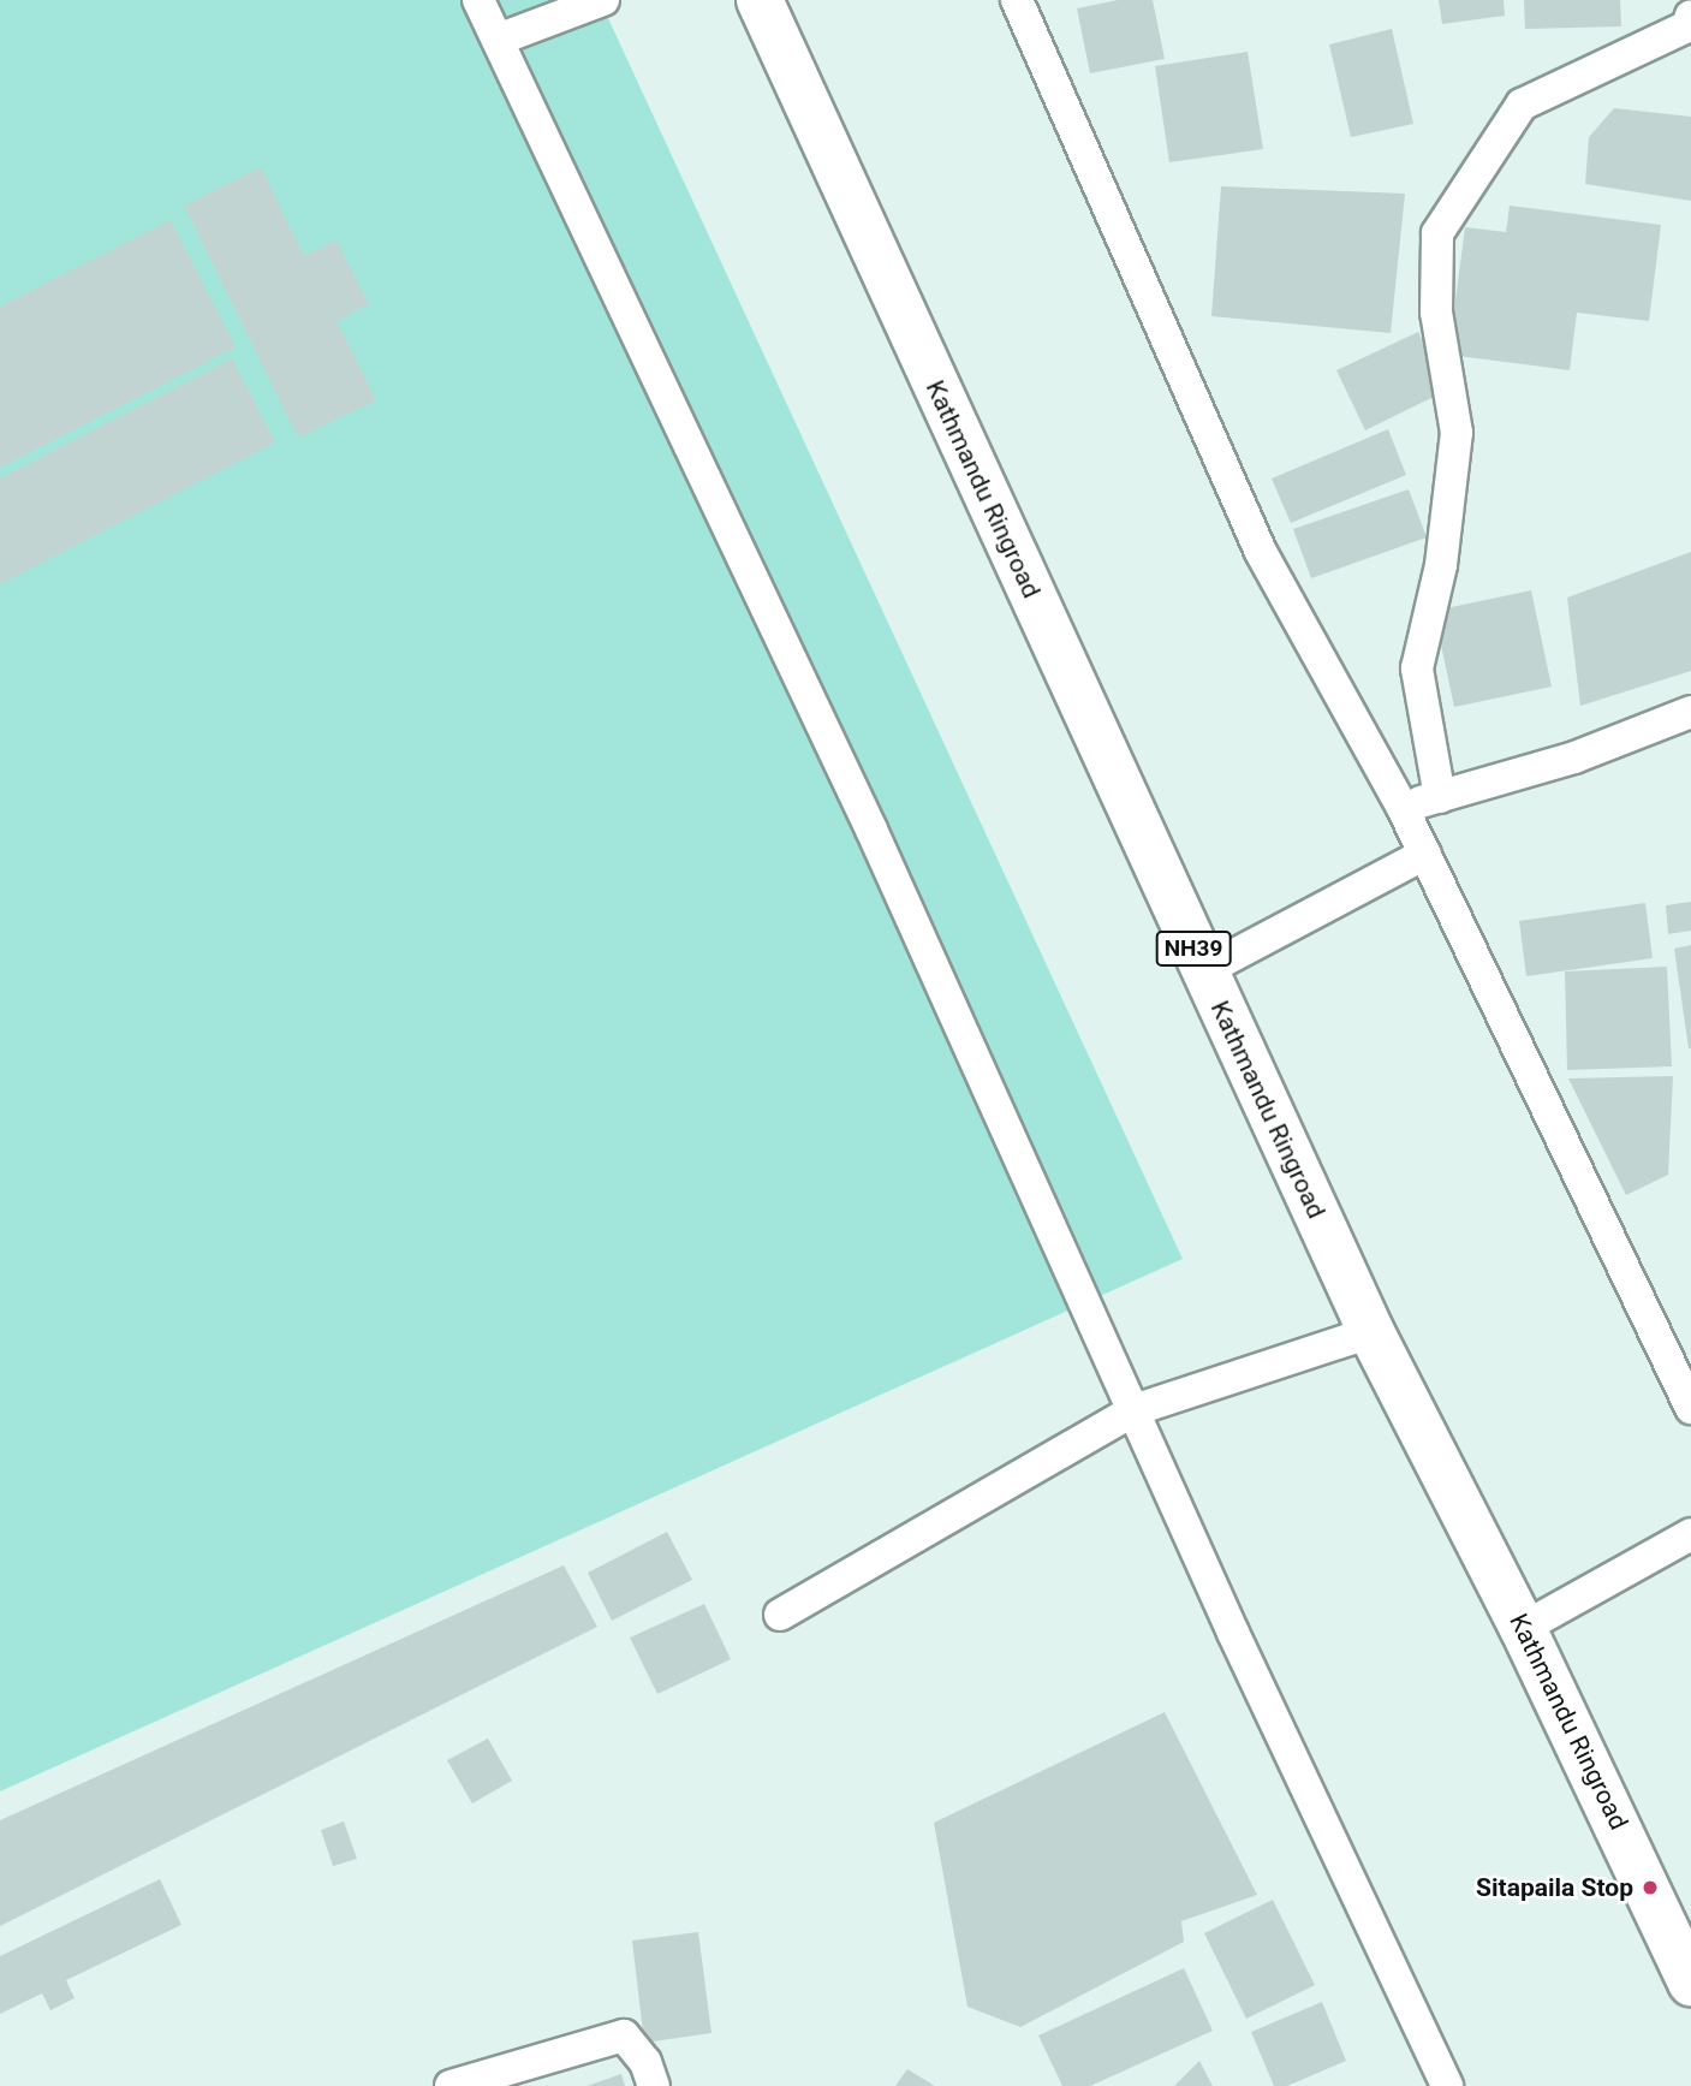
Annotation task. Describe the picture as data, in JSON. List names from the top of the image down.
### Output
{
  "streets": {
    "highway": ["Kathmandu Ringroad", "NH39"]
  },
  "places": ["Sitapaila Stop"]
}
